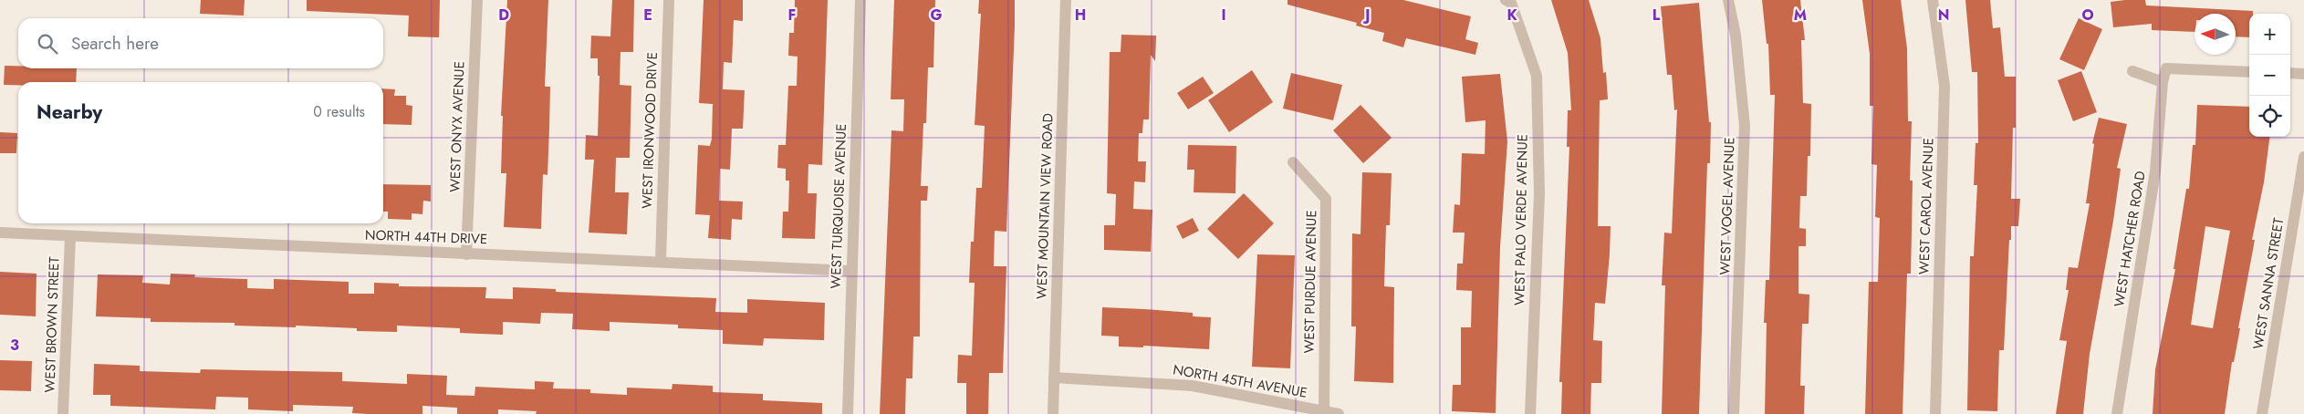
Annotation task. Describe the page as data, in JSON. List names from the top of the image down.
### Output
{
  "streets": {
    "street": [
      "WEST ONYX AVENUE",
      "WEST IRONWOOD DRIVE",
      "WEST TURQUOISE AVENUE",
      "WEST MOUNTAIN VIEW ROAD",
      "WEST VOGEL AVENUE",
      "WEST CAROL AVENUE",
      "WEST PALO VERDE AVENUE",
      "NORTH 44TH DRIVE",
      "WEST HATCHER ROAD",
      "WEST PURDUE AVENUE",
      "WEST SANNA STREET",
      "WEST BROWN STREET",
      "NORTH 45TH AVENUE"
    ]
  },
  "crossings": [
    ["WEST ONYX AVENUE", "NORTH 44TH DRIVE"],
    ["WEST IRONWOOD DRIVE", "NORTH 44TH DRIVE"],
    ["WEST TURQUOISE AVENUE", "NORTH 44TH DRIVE"],
    ["WEST MOUNTAIN VIEW ROAD", "NORTH 45TH AVENUE"],
    ["NORTH 44TH DRIVE", "WEST BROWN STREET"],
    ["WEST PURDUE AVENUE", "NORTH 45TH AVENUE"]
  ],
  "north": "left",
  "page": {
    "map_buttons": ["+", "−"],
    "search": "Search here",
    "heading": ["Nearby", "0 results"]
  },
  "grid": {
    "columns": [
      "D",
      "E",
      "F",
      "G",
      "H",
      "I",
      "J",
      "K",
      "L",
      "M",
      "N",
      "O"
    ],
    "rows": ["3"]
  }
}
